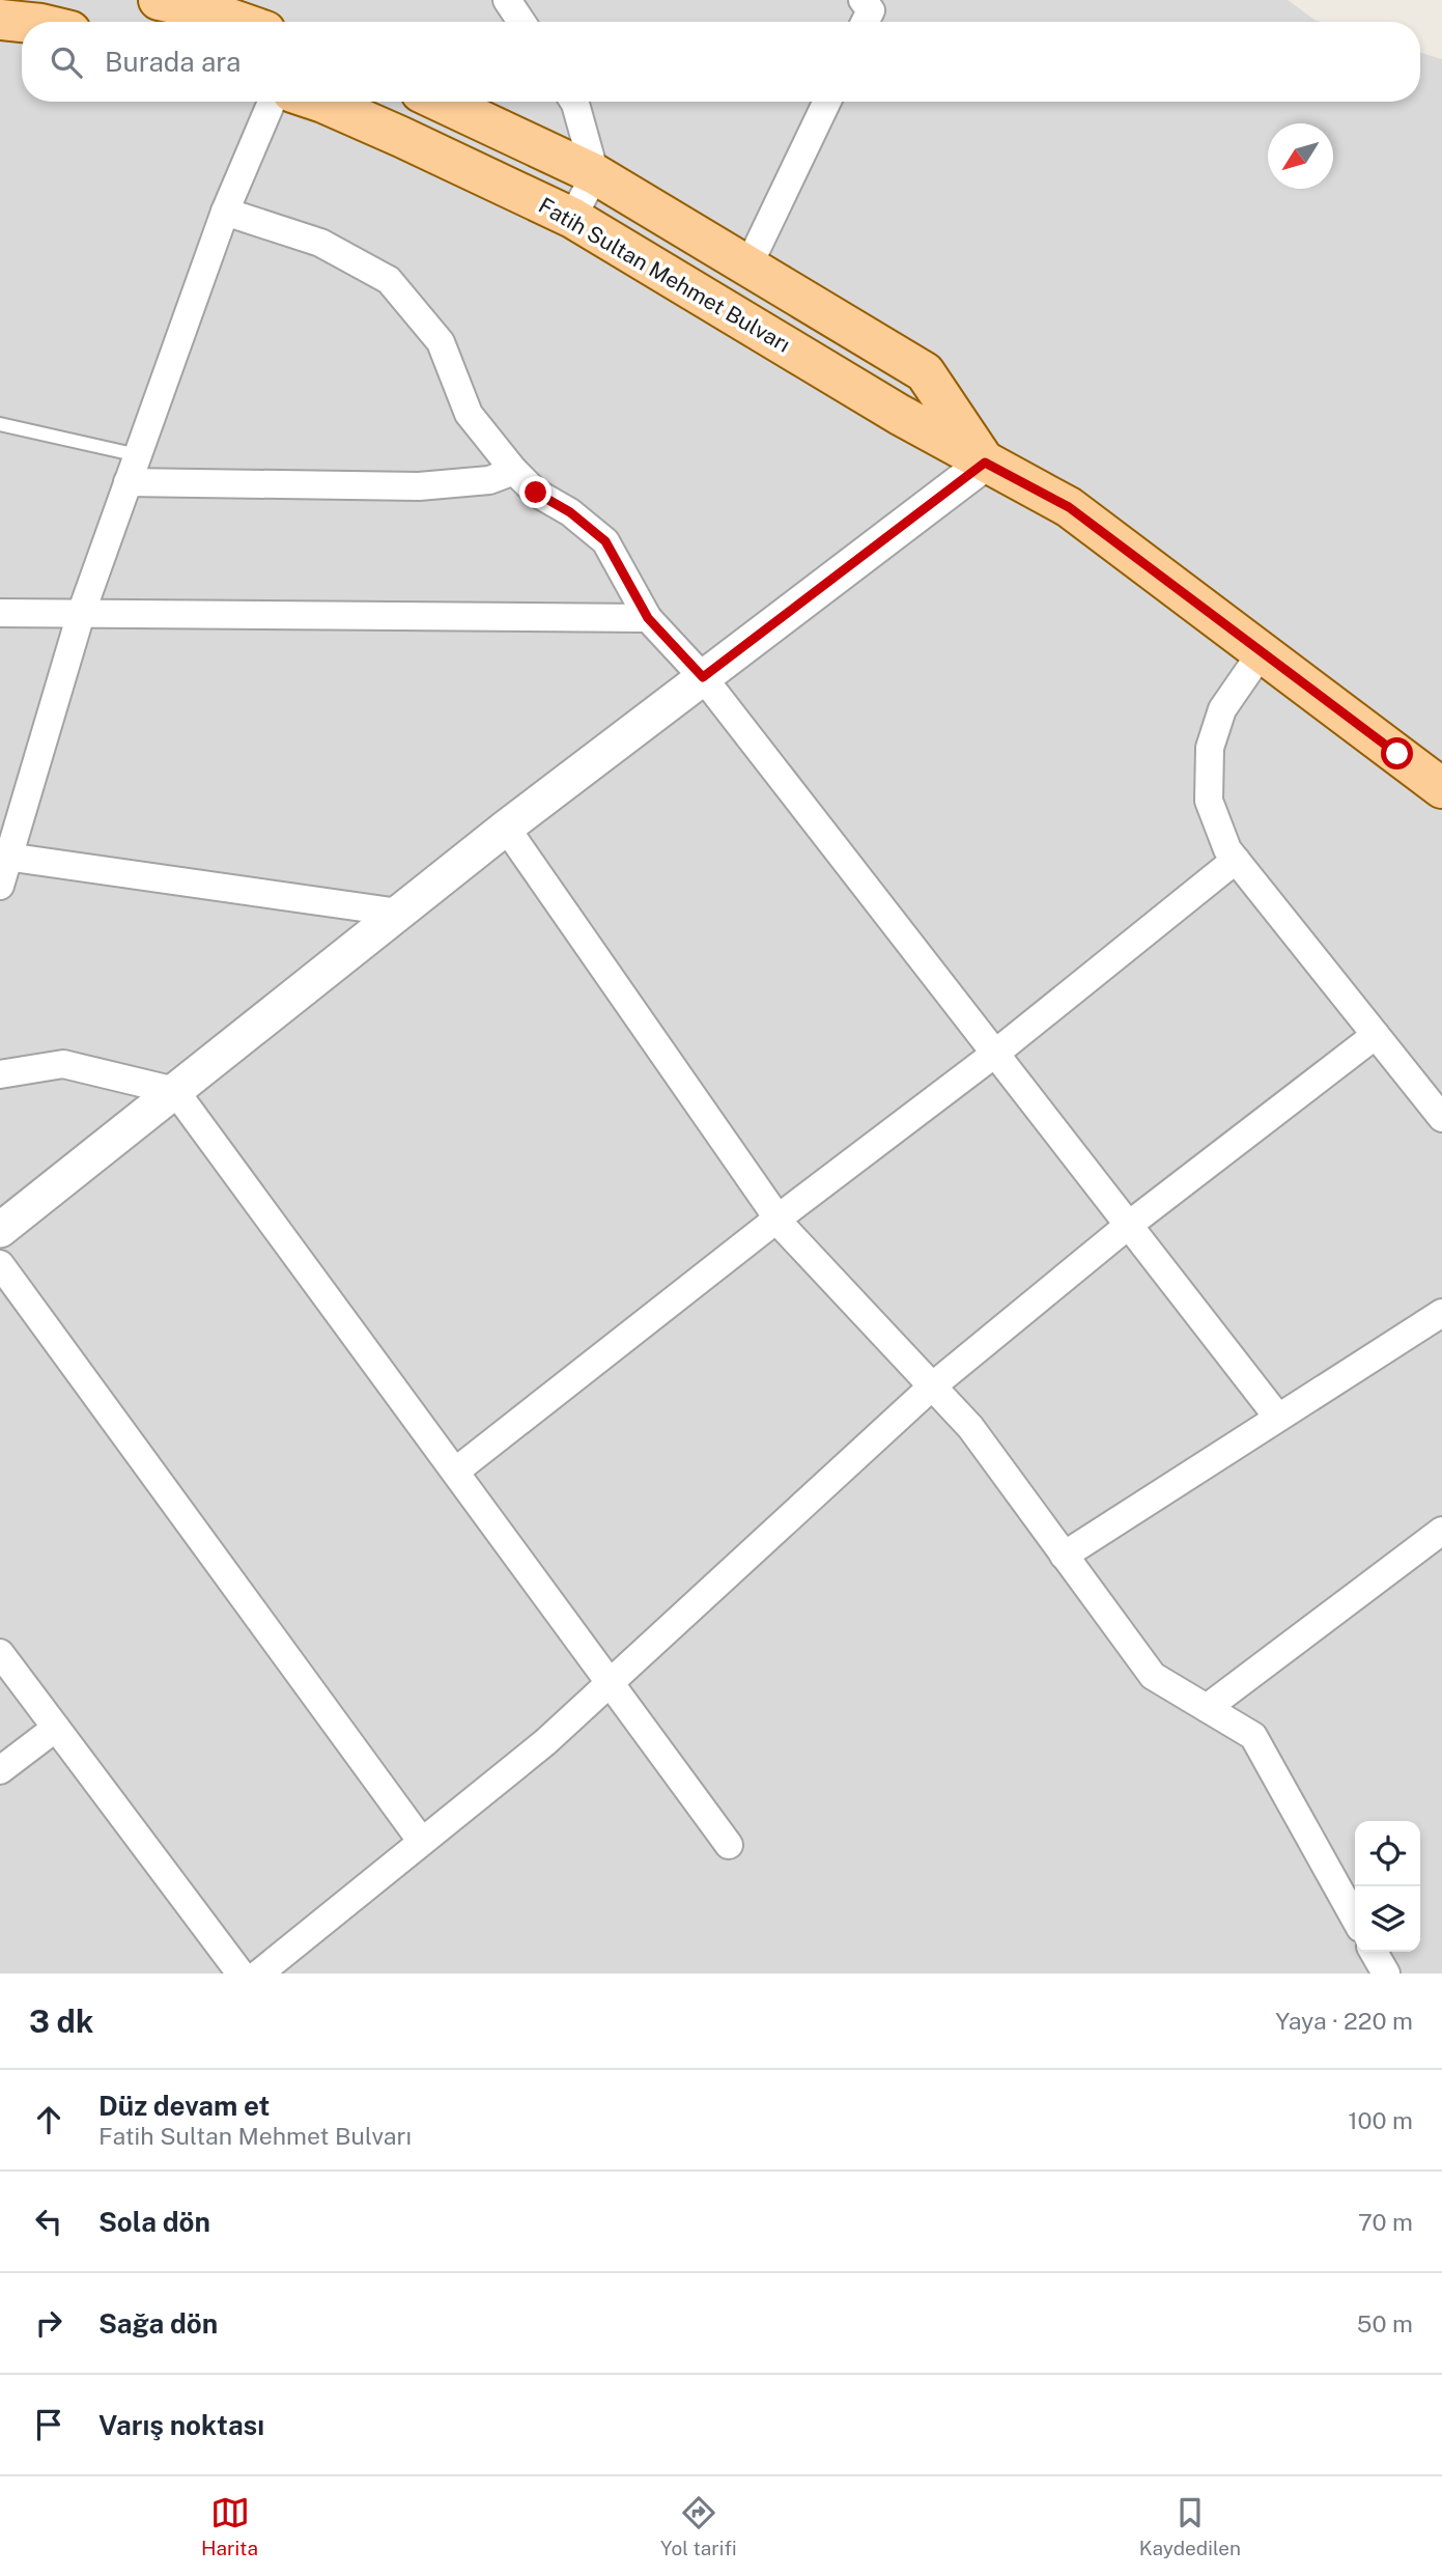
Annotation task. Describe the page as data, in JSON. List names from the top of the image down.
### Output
{
  "streets": {
    "main road": ["Fatih Sultan Mehmet Bulvarı"]
  },
  "north": "bottom left",
  "page": {
    "search": "Burada ara",
    "heading": ["3 dk", "Yaya · 220 m"],
    "list": [
      ["Düz devam et", "Fatih Sultan Mehmet Bulvarı", "100 m"],
      ["Sola dön", "70 m"],
      ["Sağa dön", "50 m"],
      "Varış noktası"
    ],
    "nav": ["Harita", "Yol tarifi", "Kaydedilen"]
  }
}
